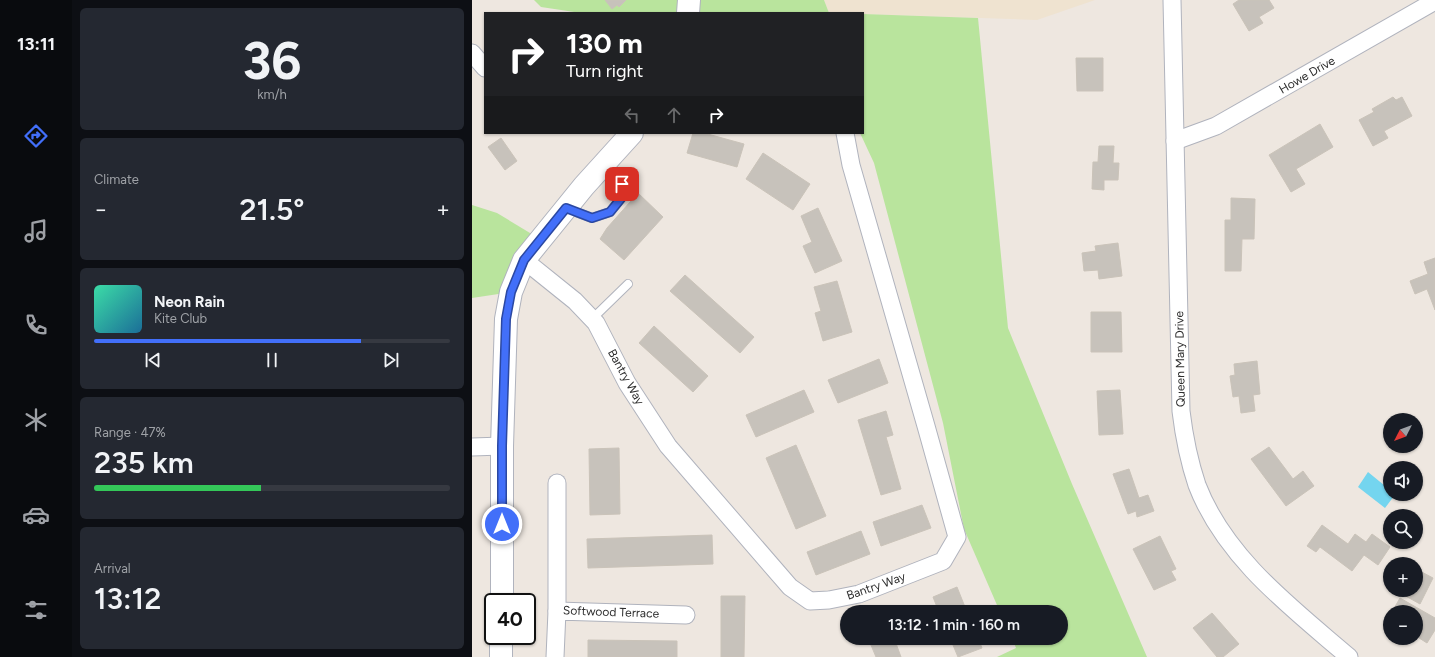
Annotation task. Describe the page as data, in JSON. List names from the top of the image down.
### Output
{
  "streets": {
    "street": [
      "Howe Drive",
      "Queen Mary Drive",
      "Bantry Way",
      "Softwood Terrace"
    ]
  },
  "crossings": [
    ["Howe Drive", "Queen Mary Drive"]
  ],
  "north": "bottom left",
  "page": {
    "tabs": "13:11",
    "tile": [
      ["36", "km/h"],
      "Climate",
      ["Range · 47%", "235 km"],
      ["Arrival", "13:12"]
    ],
    "turn": ["130 m", "Turn right"],
    "heat": ["−", "21.5°", "+"],
    "song": ["Neon Rain", "Kite Club"],
    "map_buttons": ["+", "−"],
    "limit": "40",
    "trip": "13:12 · 1 min · 160 m"
  }
}
